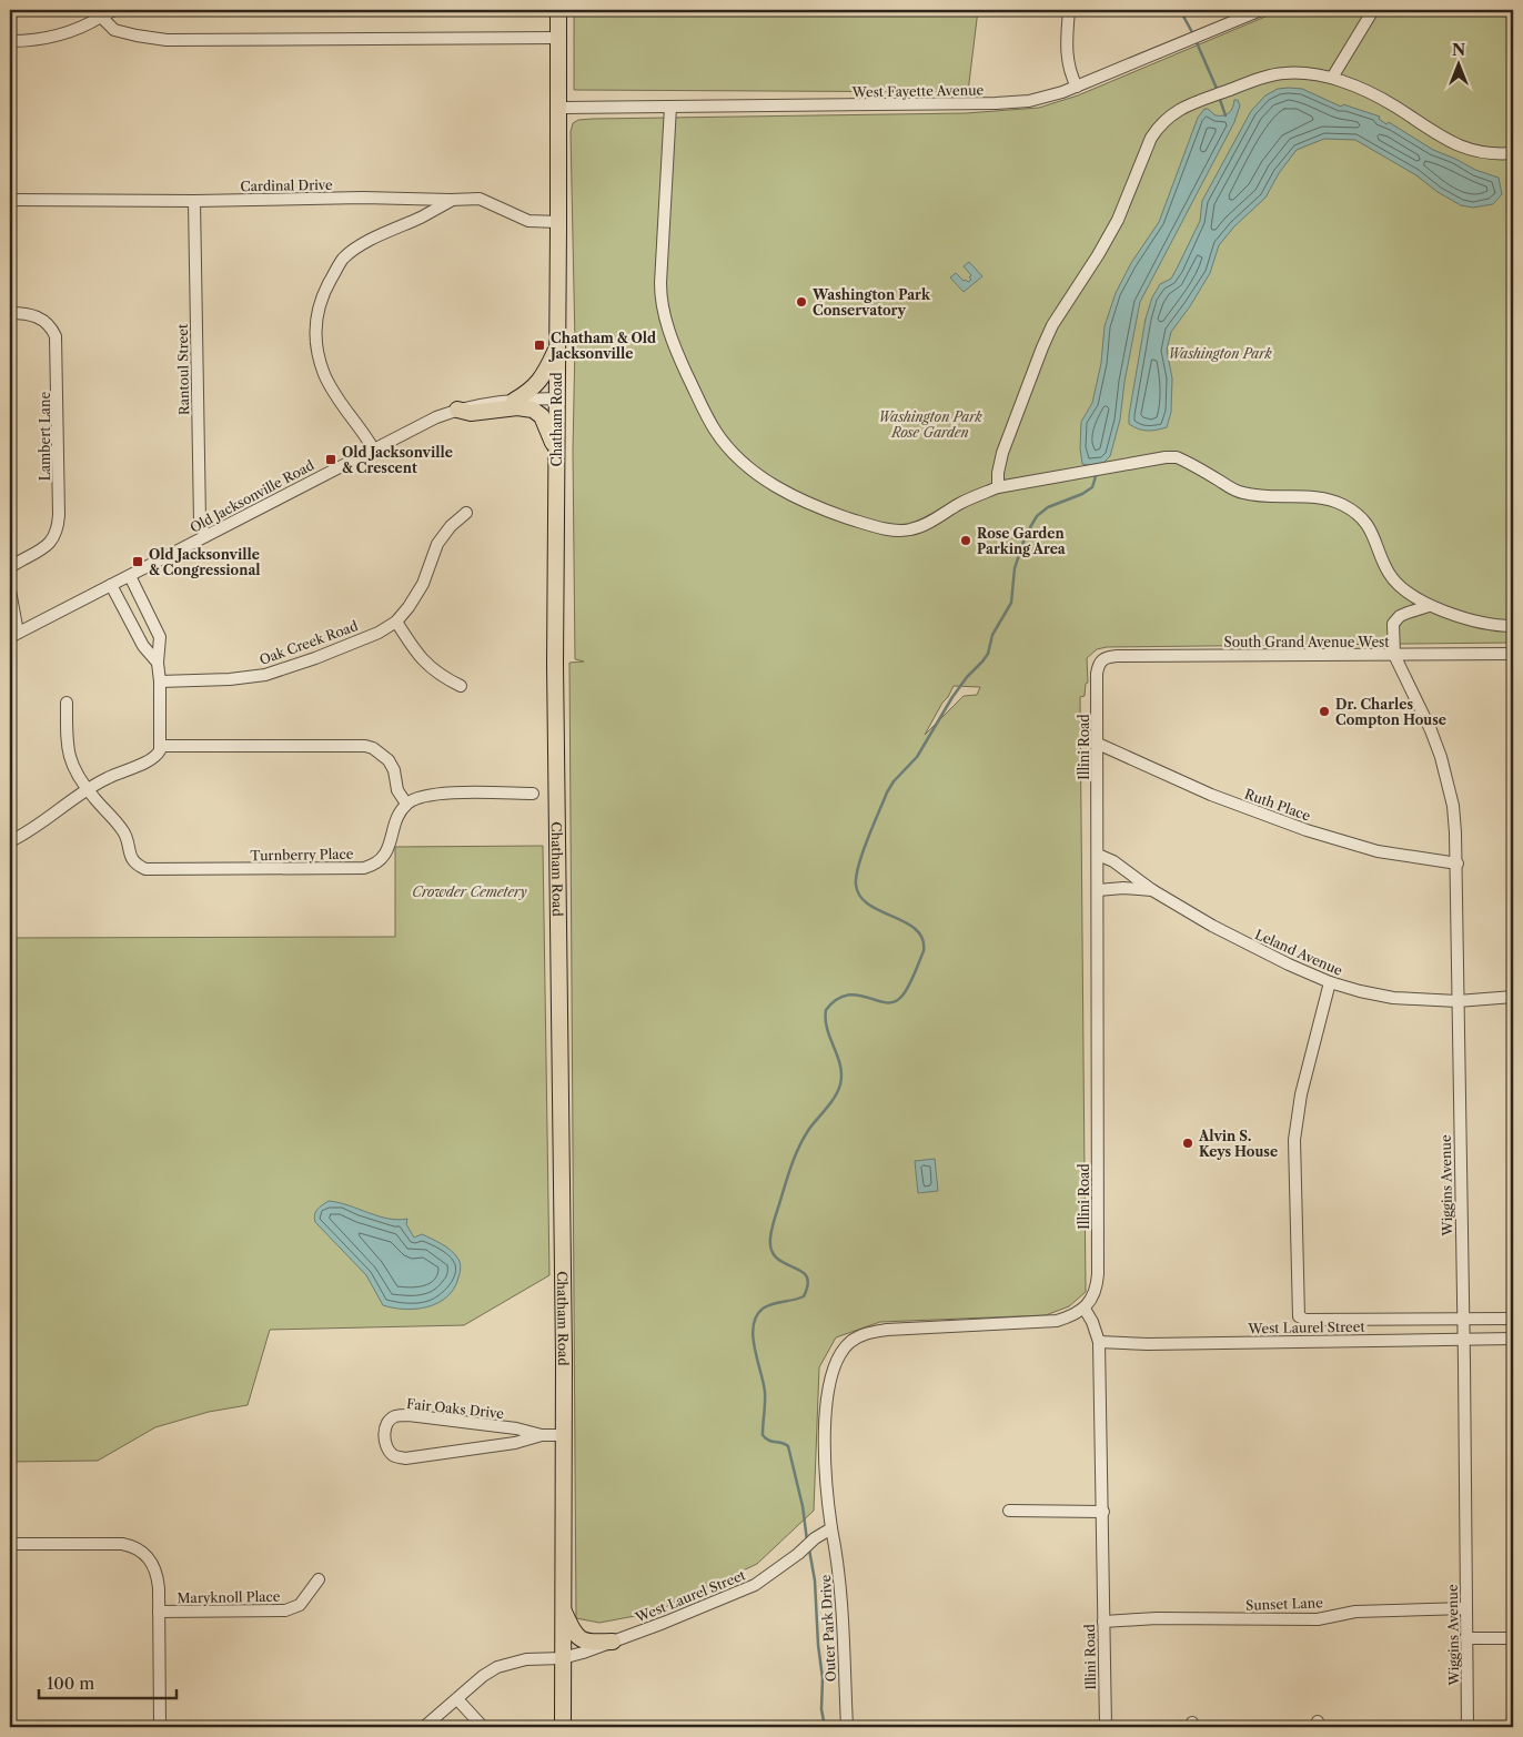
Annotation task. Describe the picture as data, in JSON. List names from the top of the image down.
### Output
{
  "streets": {
    "main road": ["Chatham Road"],
    "street": [
      "West Fayette Avenue",
      "Cardinal Drive",
      "Rantoul Street",
      "Lambert Lane",
      "Old Jacksonville Road",
      "South Grand Avenue West",
      "Oak Creek Road",
      "Illini Road",
      "Ruth Place",
      "Turnberry Place",
      "Leland Avenue",
      "Wiggins Avenue",
      "West Laurel Street",
      "Fair Oaks Drive",
      "Maryknoll Place",
      "Sunset Lane",
      "Outer Park Drive"
    ]
  },
  "crossings": [
    ["West Fayette Avenue", "Chatham Road"],
    ["Cardinal Drive", "Rantoul Street"],
    ["Cardinal Drive", "Chatham Road"],
    ["Rantoul Street", "Old Jacksonville Road"],
    ["Chatham Road", "Old Jacksonville Road"],
    ["Chatham Road", "West Laurel Street"],
    ["Chatham Road", "Fair Oaks Drive"],
    ["South Grand Avenue West", "Illini Road"],
    ["South Grand Avenue West", "Wiggins Avenue"],
    ["Illini Road", "Ruth Place"],
    ["Illini Road", "Leland Avenue"],
    ["Illini Road", "West Laurel Street"],
    ["Illini Road", "Sunset Lane"],
    ["Ruth Place", "Wiggins Avenue"],
    ["Leland Avenue", "Wiggins Avenue"],
    ["Leland Avenue", "West Laurel Street"],
    ["Wiggins Avenue", "West Laurel Street"],
    ["Wiggins Avenue", "Sunset Lane"],
    ["West Laurel Street", "Outer Park Drive"]
  ],
  "parks": ["Washington Park", "Washington Park Rose Garden", "Crowder Cemetery"],
  "places": {
    "other": [
      "Washington Park Conservatory",
      "Rose Garden Parking Area",
      "Dr. Charles Compton House",
      "Alvin S. Keys House"
    ],
    "transit": ["Chatham & Old Jacksonville", "Old Jacksonville & Crescent", "Old Jacksonville & Congressional"]
  },
  "scale_bar": "100 m",
  "north": "top"
}
